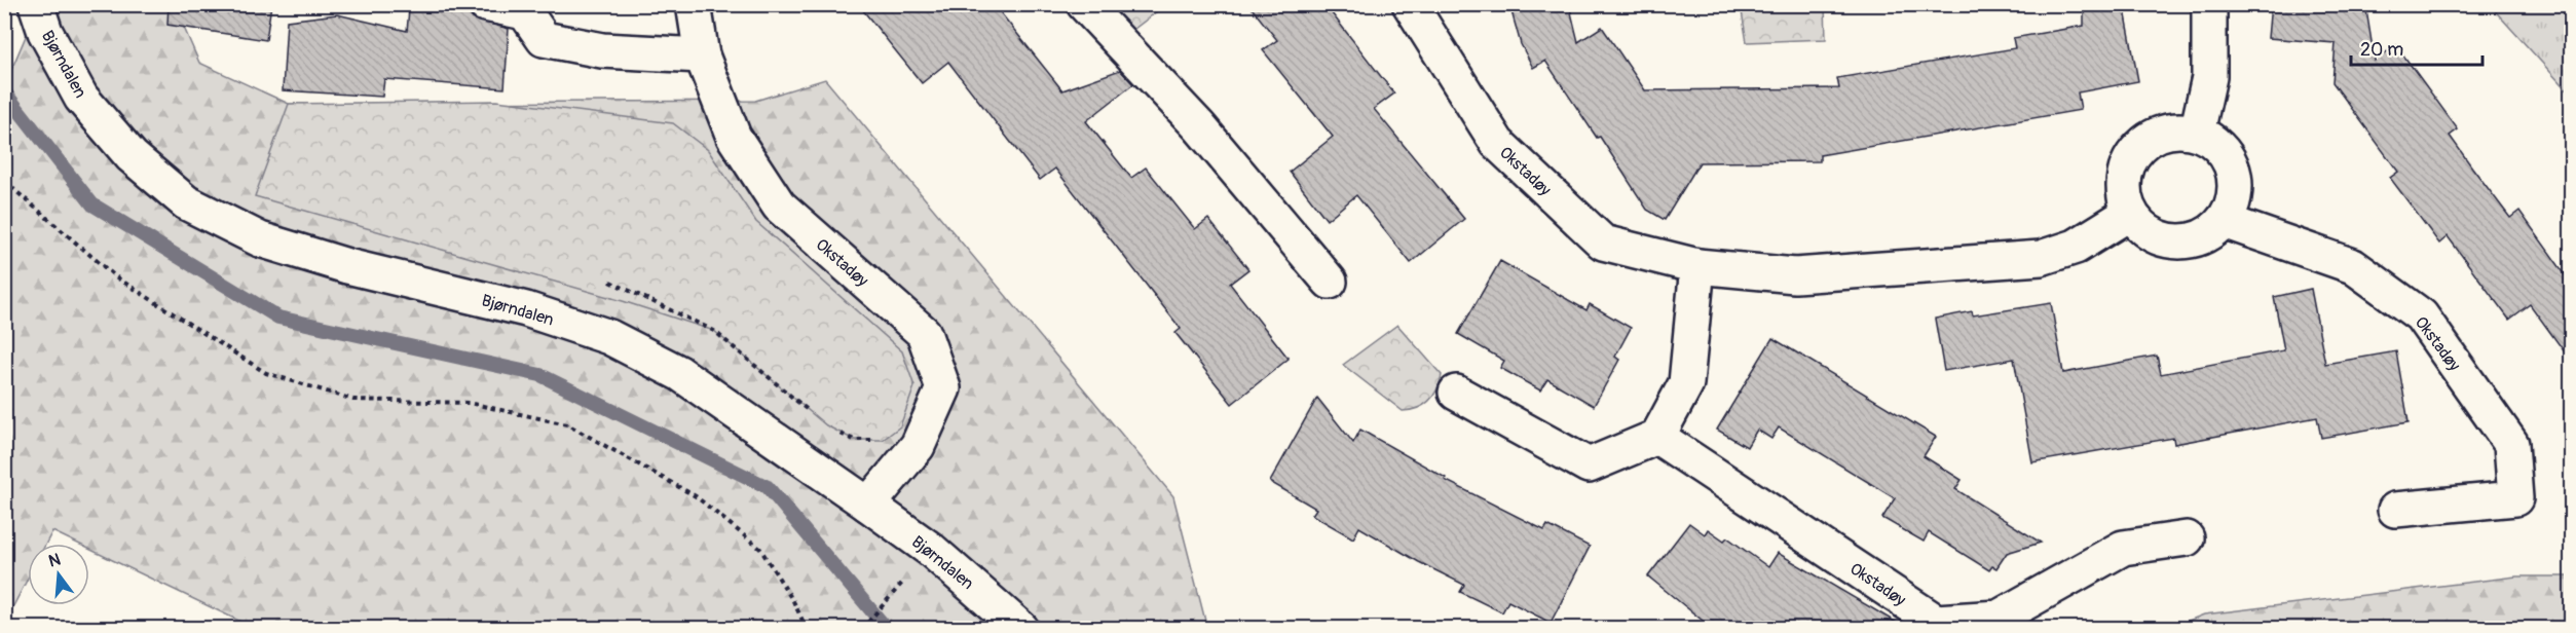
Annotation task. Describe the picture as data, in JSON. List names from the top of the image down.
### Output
{
  "streets": {
    "street": ["Bjørndalen", "Okstadøy"]
  },
  "crossings": [
    ["Bjørndalen", "Okstadøy"]
  ],
  "scale_bar": "20 m",
  "north": "top"
}
